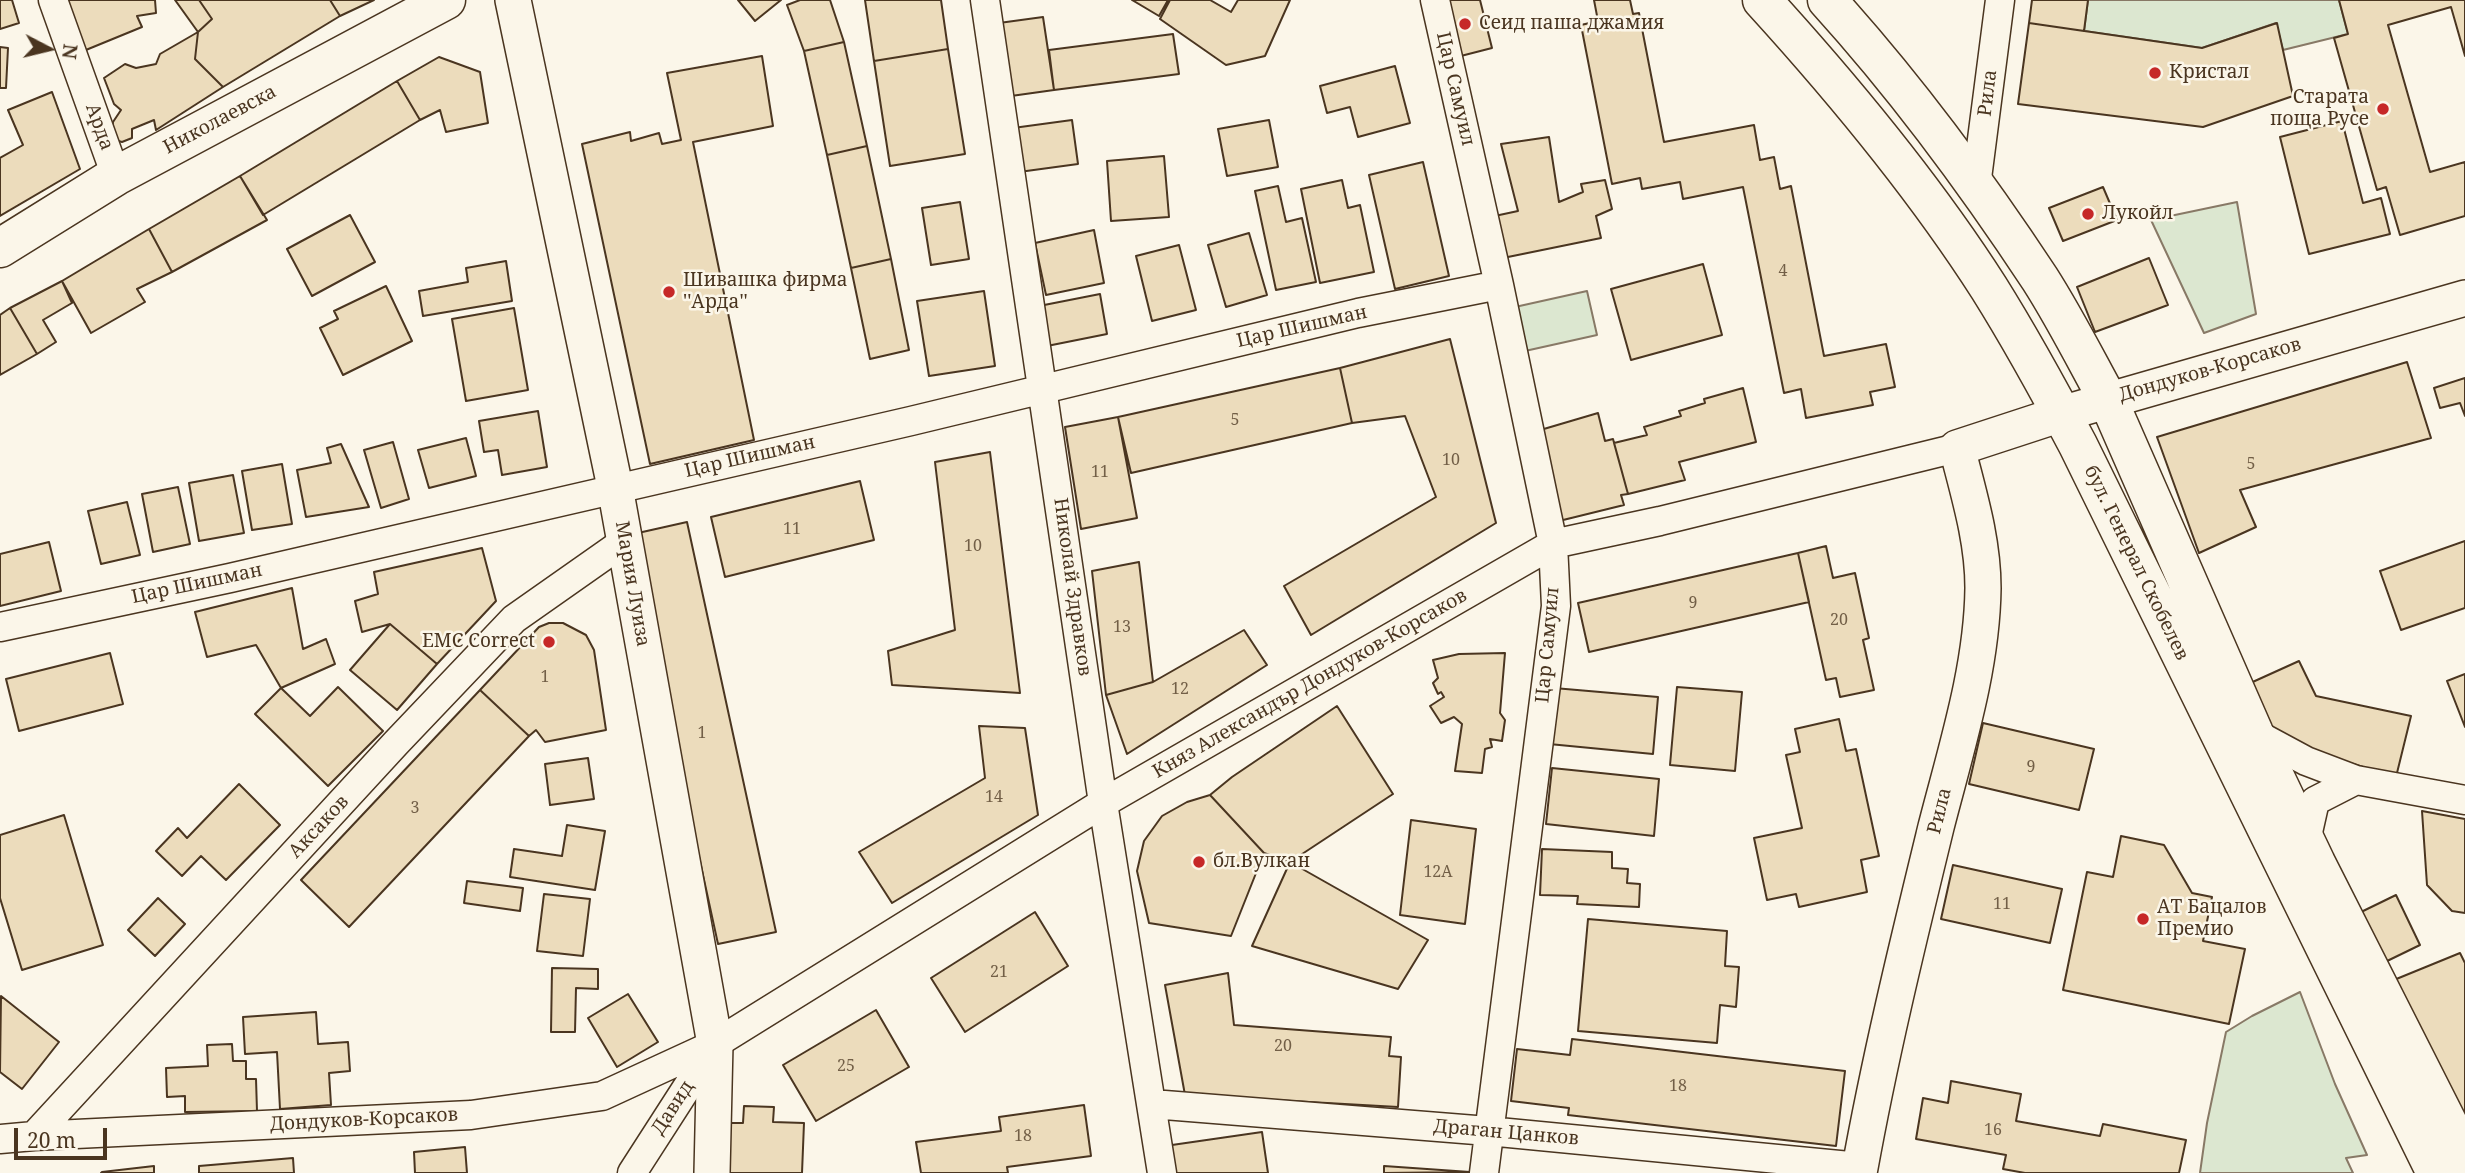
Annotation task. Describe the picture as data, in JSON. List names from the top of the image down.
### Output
{
  "streets": {
    "main road": ["Николаевска", "бул. Генерал Скобелев"],
    "street": [
      "Цар Самуил",
      "Рила",
      "Арда",
      "Цар Шишман",
      "Дондуков-Корсаков",
      "Мария Луиза",
      "Николай Здравков",
      "Княз Александър Дондуков-Корсаков",
      "Аксаков",
      "Давид",
      "Драган Цанков"
    ]
  },
  "crossings": [
    ["Цар Самуил", "Цар Шишман"],
    ["Цар Самуил", "Княз Александър Дондуков-Корсаков"],
    ["Цар Самуил", "Драган Цанков"],
    ["Рила", "Дондуков-Корсаков"],
    ["Рила", "бул. Генерал Скобелев"],
    ["Рила", "Княз Александър Дондуков-Корсаков"],
    ["Рила", "Драган Цанков"],
    ["Николаевска", "Арда"],
    ["Цар Шишман", "Мария Луиза"],
    ["Цар Шишман", "Николай Здравков"],
    ["Дондуков-Корсаков", "бул. Генерал Скобелев"],
    ["Дондуков-Корсаков", "Мария Луиза"],
    ["Дондуков-Корсаков", "Княз Александър Дондуков-Корсаков"],
    ["Дондуков-Корсаков", "Аксаков"],
    ["Дондуков-Корсаков", "Давид"],
    ["Мария Луиза", "Княз Александър Дондуков-Корсаков"],
    ["Мария Луиза", "Аксаков"],
    ["Мария Луиза", "Давид"],
    ["Николай Здравков", "Княз Александър Дондуков-Корсаков"],
    ["Николай Здравков", "Драган Цанков"],
    ["Княз Александър Дондуков-Корсаков", "Давид"]
  ],
  "places": [
    "Сеид паша джамия",
    "Кристал",
    "Старата поща Русе",
    "Лукойл",
    "Шивашка фирма ''Арда''",
    "EMC Correct",
    "бл.Вулкан",
    "АТ Бацалов Премио"
  ],
  "house_numbers": [
    "4",
    "5",
    "10",
    "5",
    "11",
    "11",
    "10",
    "9",
    "20",
    "13",
    "1",
    "12",
    "1",
    "9",
    "14",
    "3",
    "12А",
    "11",
    "21",
    "20",
    "25",
    "18",
    "16",
    "18"
  ],
  "scale_bar": "20 m",
  "north": "right"
}
